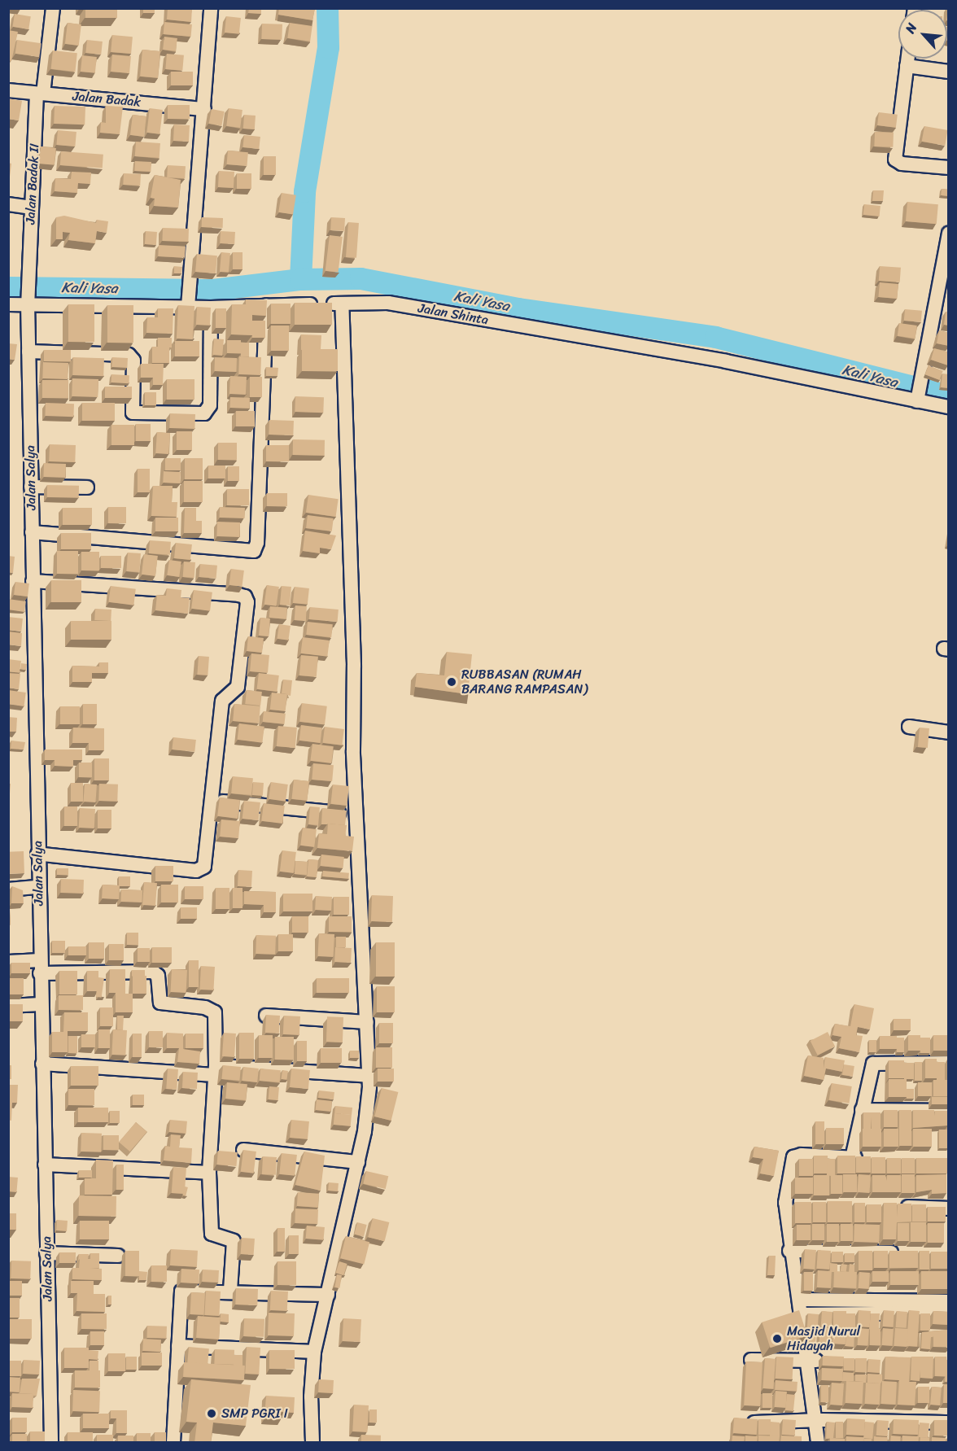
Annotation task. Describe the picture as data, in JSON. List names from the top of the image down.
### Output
{
  "streets": {
    "street": [
      "Jalan Badak",
      "Jalan Badak II",
      "Jalan Shinta",
      "Jalan Salya"
    ]
  },
  "crossings": [
    ["Jalan Badak", "Jalan Badak II"],
    ["Jalan Badak II", "Jalan Shinta"],
    ["Jalan Badak II", "Jalan Salya"],
    ["Jalan Shinta", "Jalan Salya"]
  ],
  "water": ["Kali Yasa"],
  "places": ["RUBBASAN (RUMAH BARANG RAMPASAN)", "Masjid Nurul Hidayah", "SMP PGRI I"],
  "north": "top left"
}
